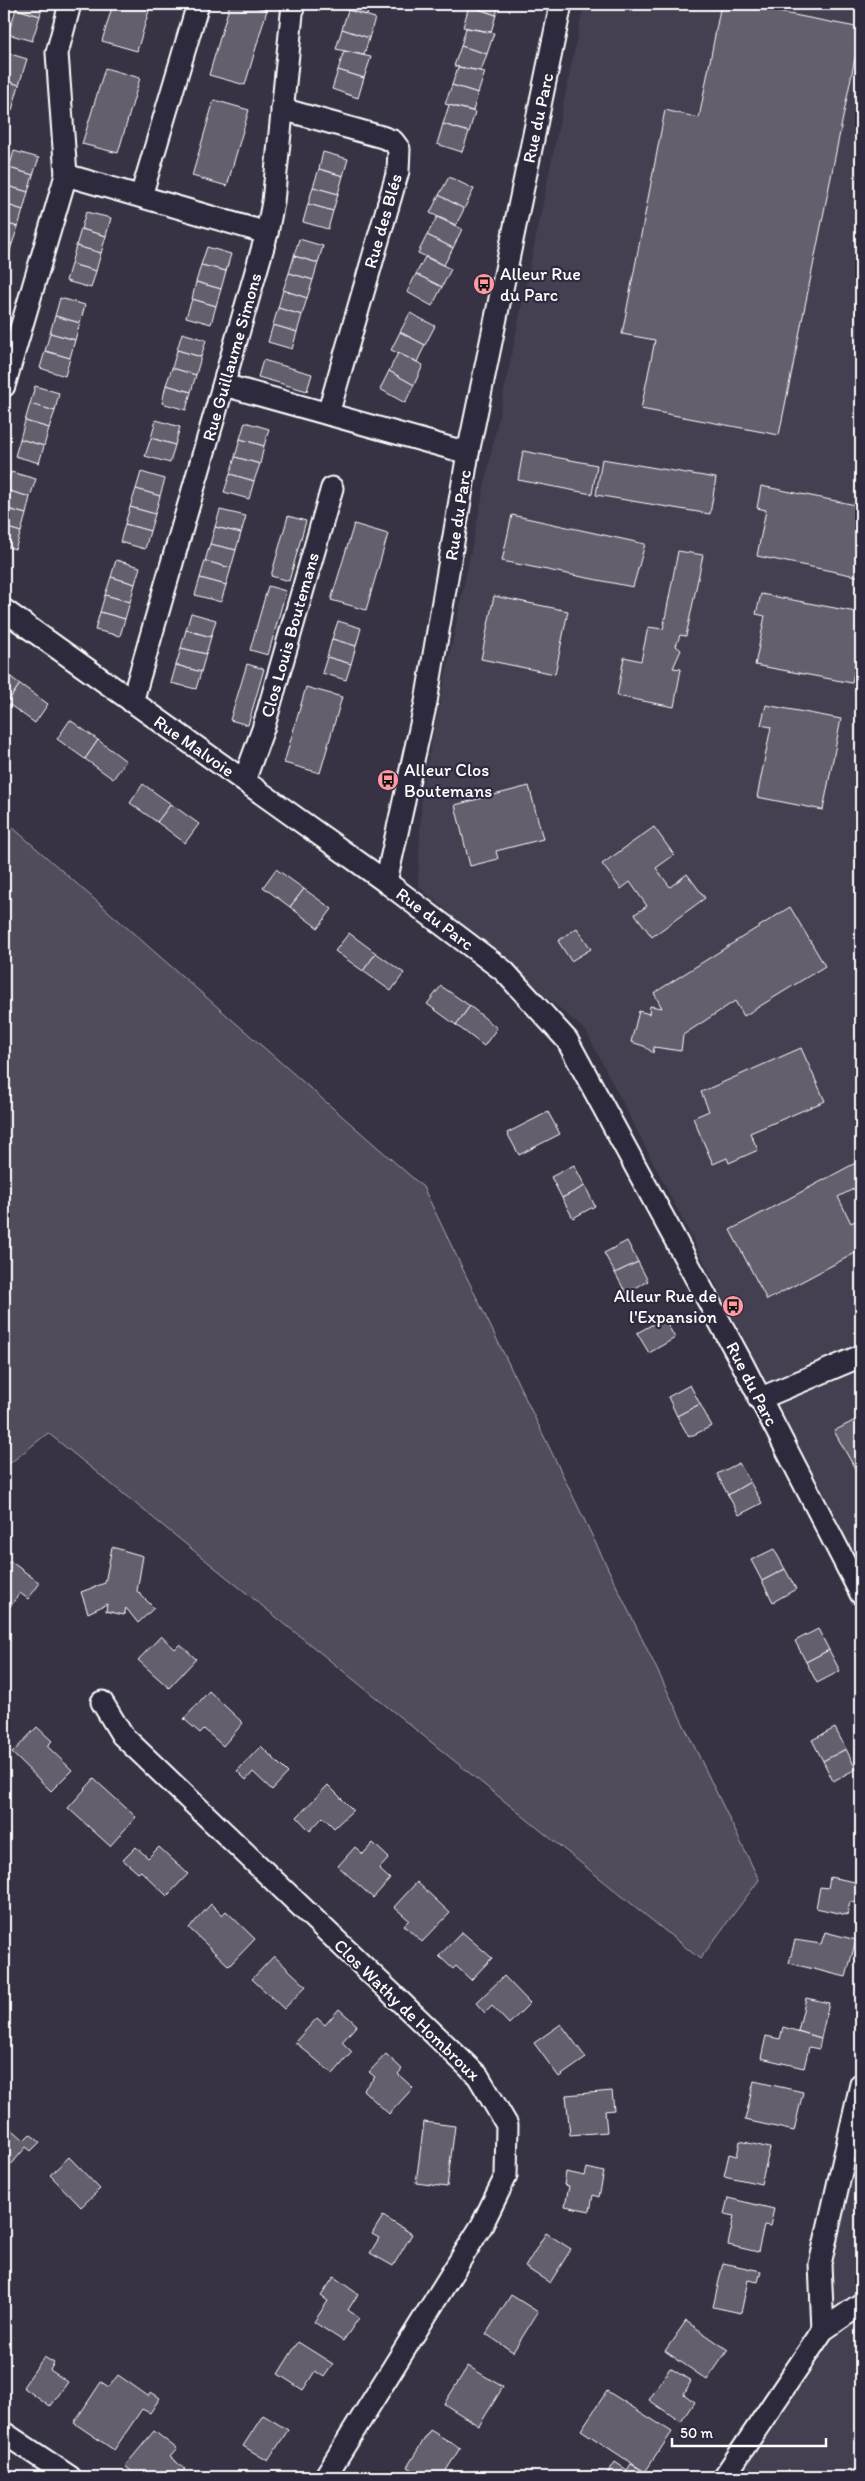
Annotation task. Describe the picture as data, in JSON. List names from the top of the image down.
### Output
{
  "streets": {
    "street": [
      "Rue du Parc",
      "Rue des Blés",
      "Rue Guillaume Simons",
      "Clos Louis Boutemans",
      "Rue Malvoie",
      "Clos Wathy de Hombroux"
    ]
  },
  "crossings": [
    ["Rue du Parc", "Rue Malvoie"],
    ["Rue des Blés", "Rue Guillaume Simons"],
    ["Rue Guillaume Simons", "Rue Malvoie"],
    ["Clos Louis Boutemans", "Rue Malvoie"]
  ],
  "places": {
    "bus stop": ["Alleur Rue du Parc", "Alleur Clos Boutemans", "Alleur Rue de l'Expansion"]
  },
  "scale_bar": "50 m"
}
